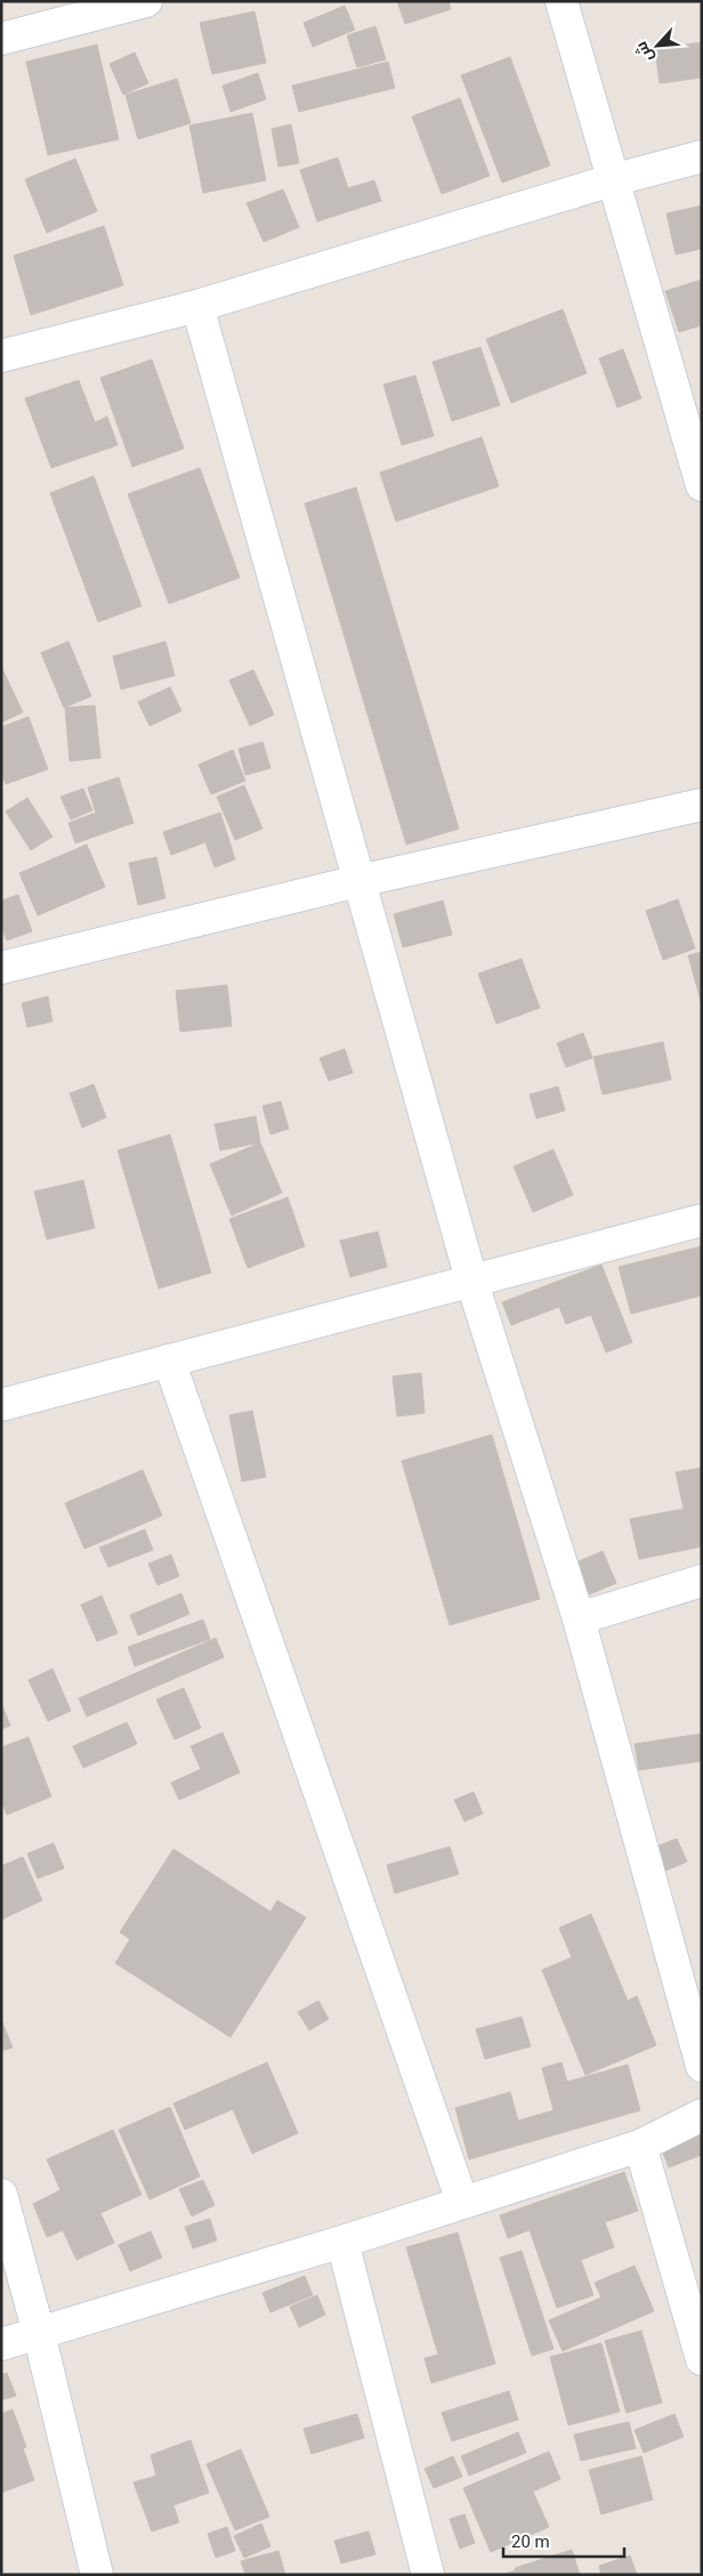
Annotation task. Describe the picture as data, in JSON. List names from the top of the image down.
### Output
{
  "scale_bar": "20 m",
  "north": "bottom left"
}
